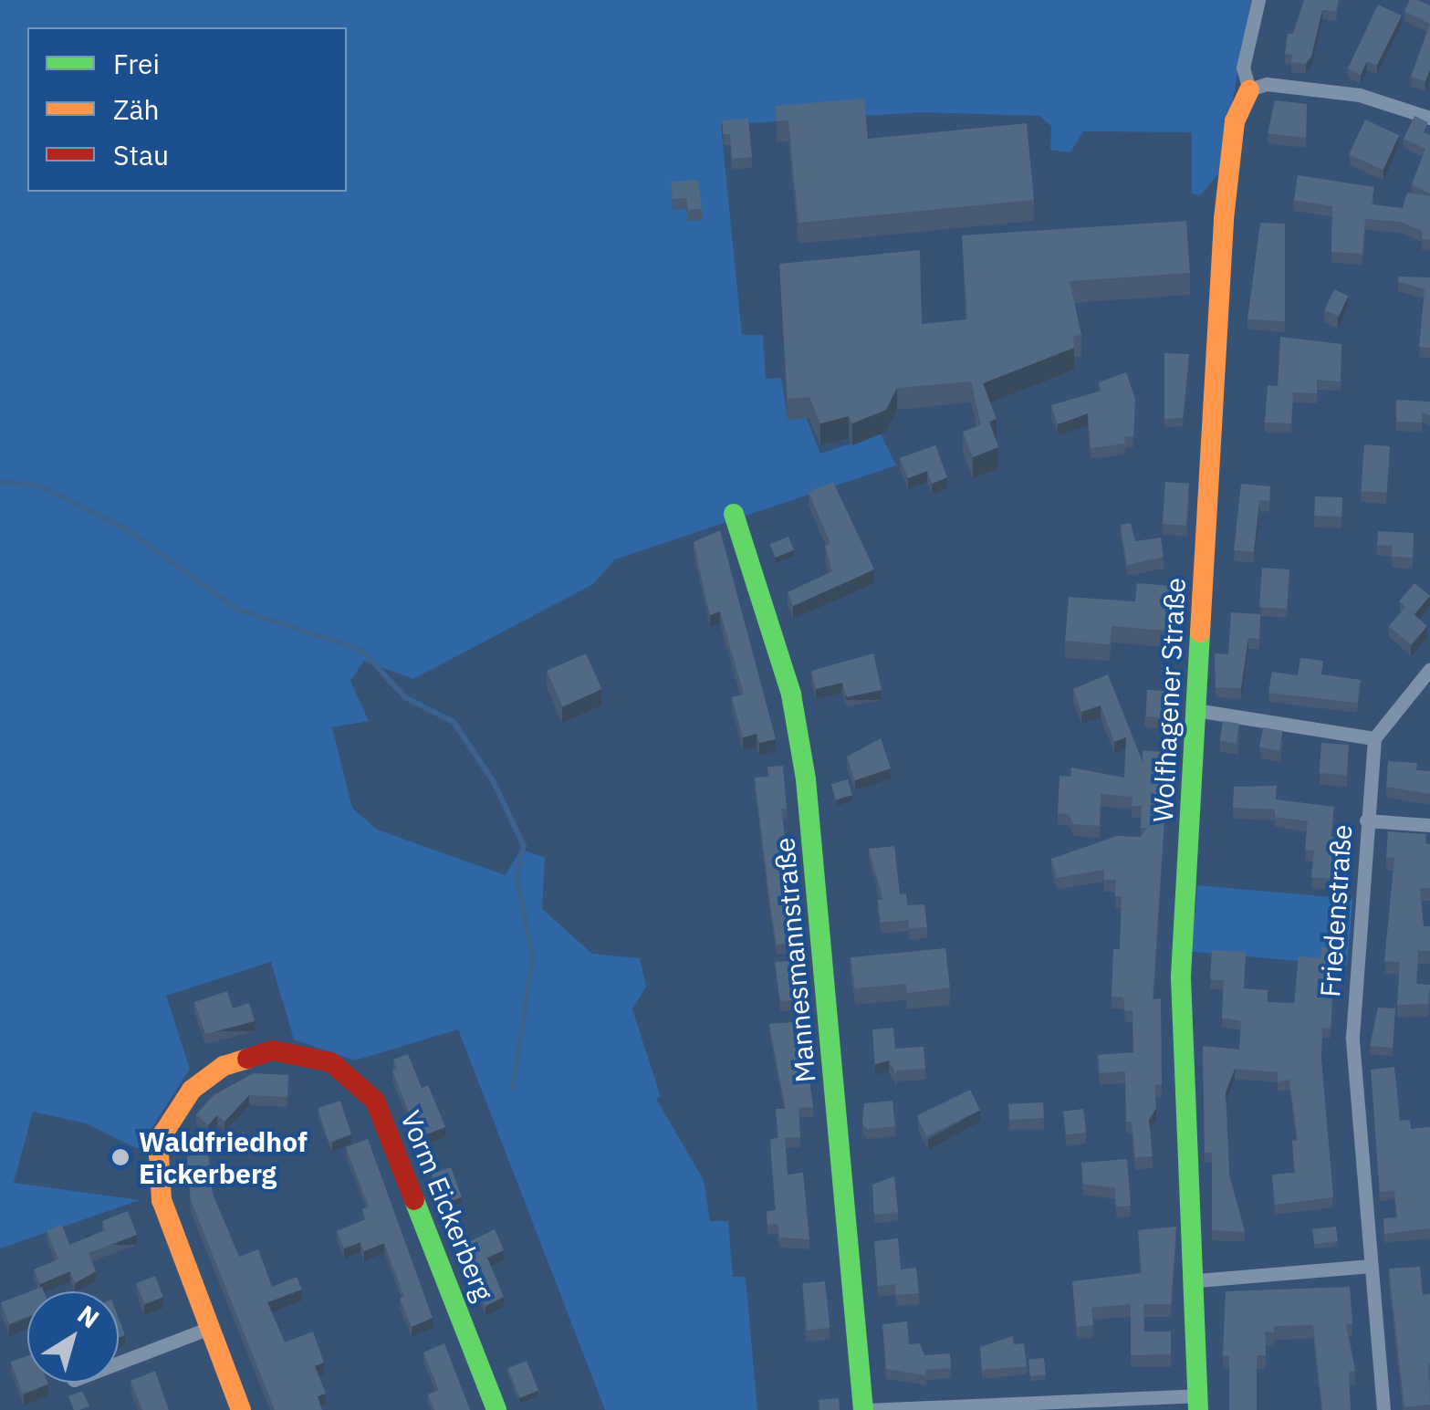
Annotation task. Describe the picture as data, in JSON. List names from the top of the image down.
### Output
{
  "streets": {
    "street": [
      "Wolfhagener Straße",
      "Friedenstraße",
      "Mannesmannstraße",
      "Vorm Eickerberg"
    ]
  },
  "crossings": [
    ["Wolfhagener Straße", "Mannesmannstraße"]
  ],
  "places": ["Waldfriedhof Eickerberg"],
  "legend": ["Frei", "Zäh", "Stau"],
  "north": "top right"
}
